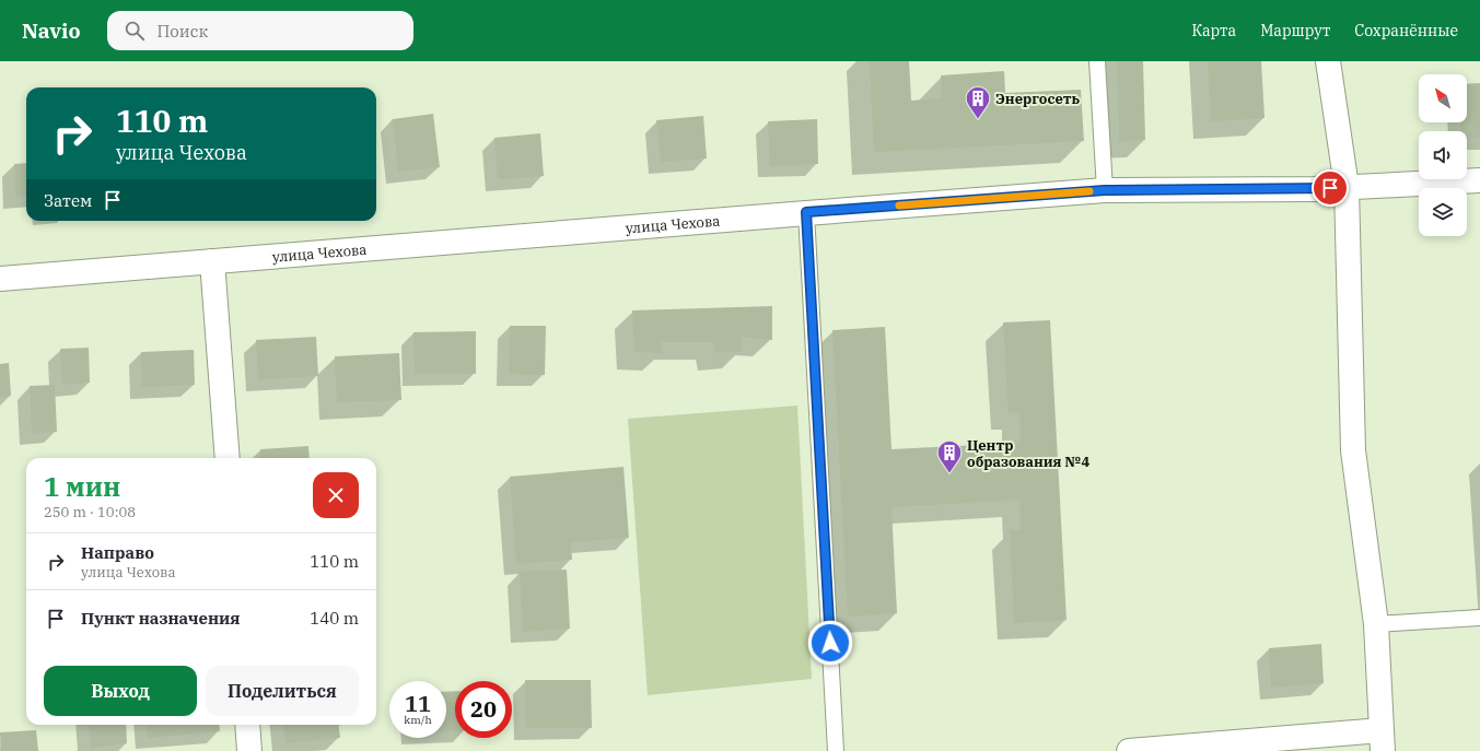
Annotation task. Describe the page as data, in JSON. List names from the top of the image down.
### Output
{
  "streets": {
    "main road": ["улица Чехова"]
  },
  "places": {
    "building": ["Энергосеть", "Центр образования №4"]
  },
  "north": "top left",
  "page": {
    "header": "Navio",
    "search": "Поиск",
    "nav": ["Карта", "Маршрут", "Сохранённые"],
    "turn": ["110 m", "улица Чехова"],
    "then": "Затем",
    "heading": ["1 мин", "250 m · 10:08"],
    "list": [
      {
        "name": "Направо",
        "note": "улица Чехова",
        "value": "110 m"
      },
      {
        "name": "Пункт назначения",
        "value": "140 m"
      }
    ],
    "buttons": ["Выход", "Поделиться"],
    "speed": "11 km/h",
    "limit": "20"
  }
}
